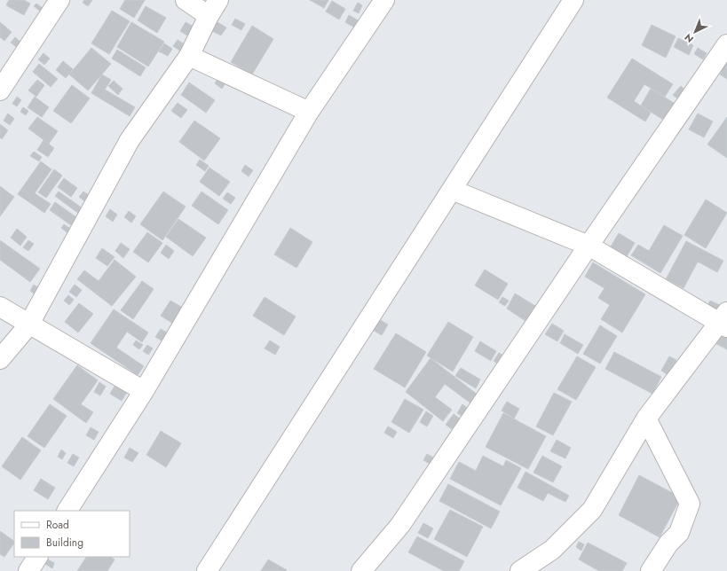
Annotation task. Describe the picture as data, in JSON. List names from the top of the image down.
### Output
{
  "legend": ["Road", "Building"],
  "north": "bottom left"
}
